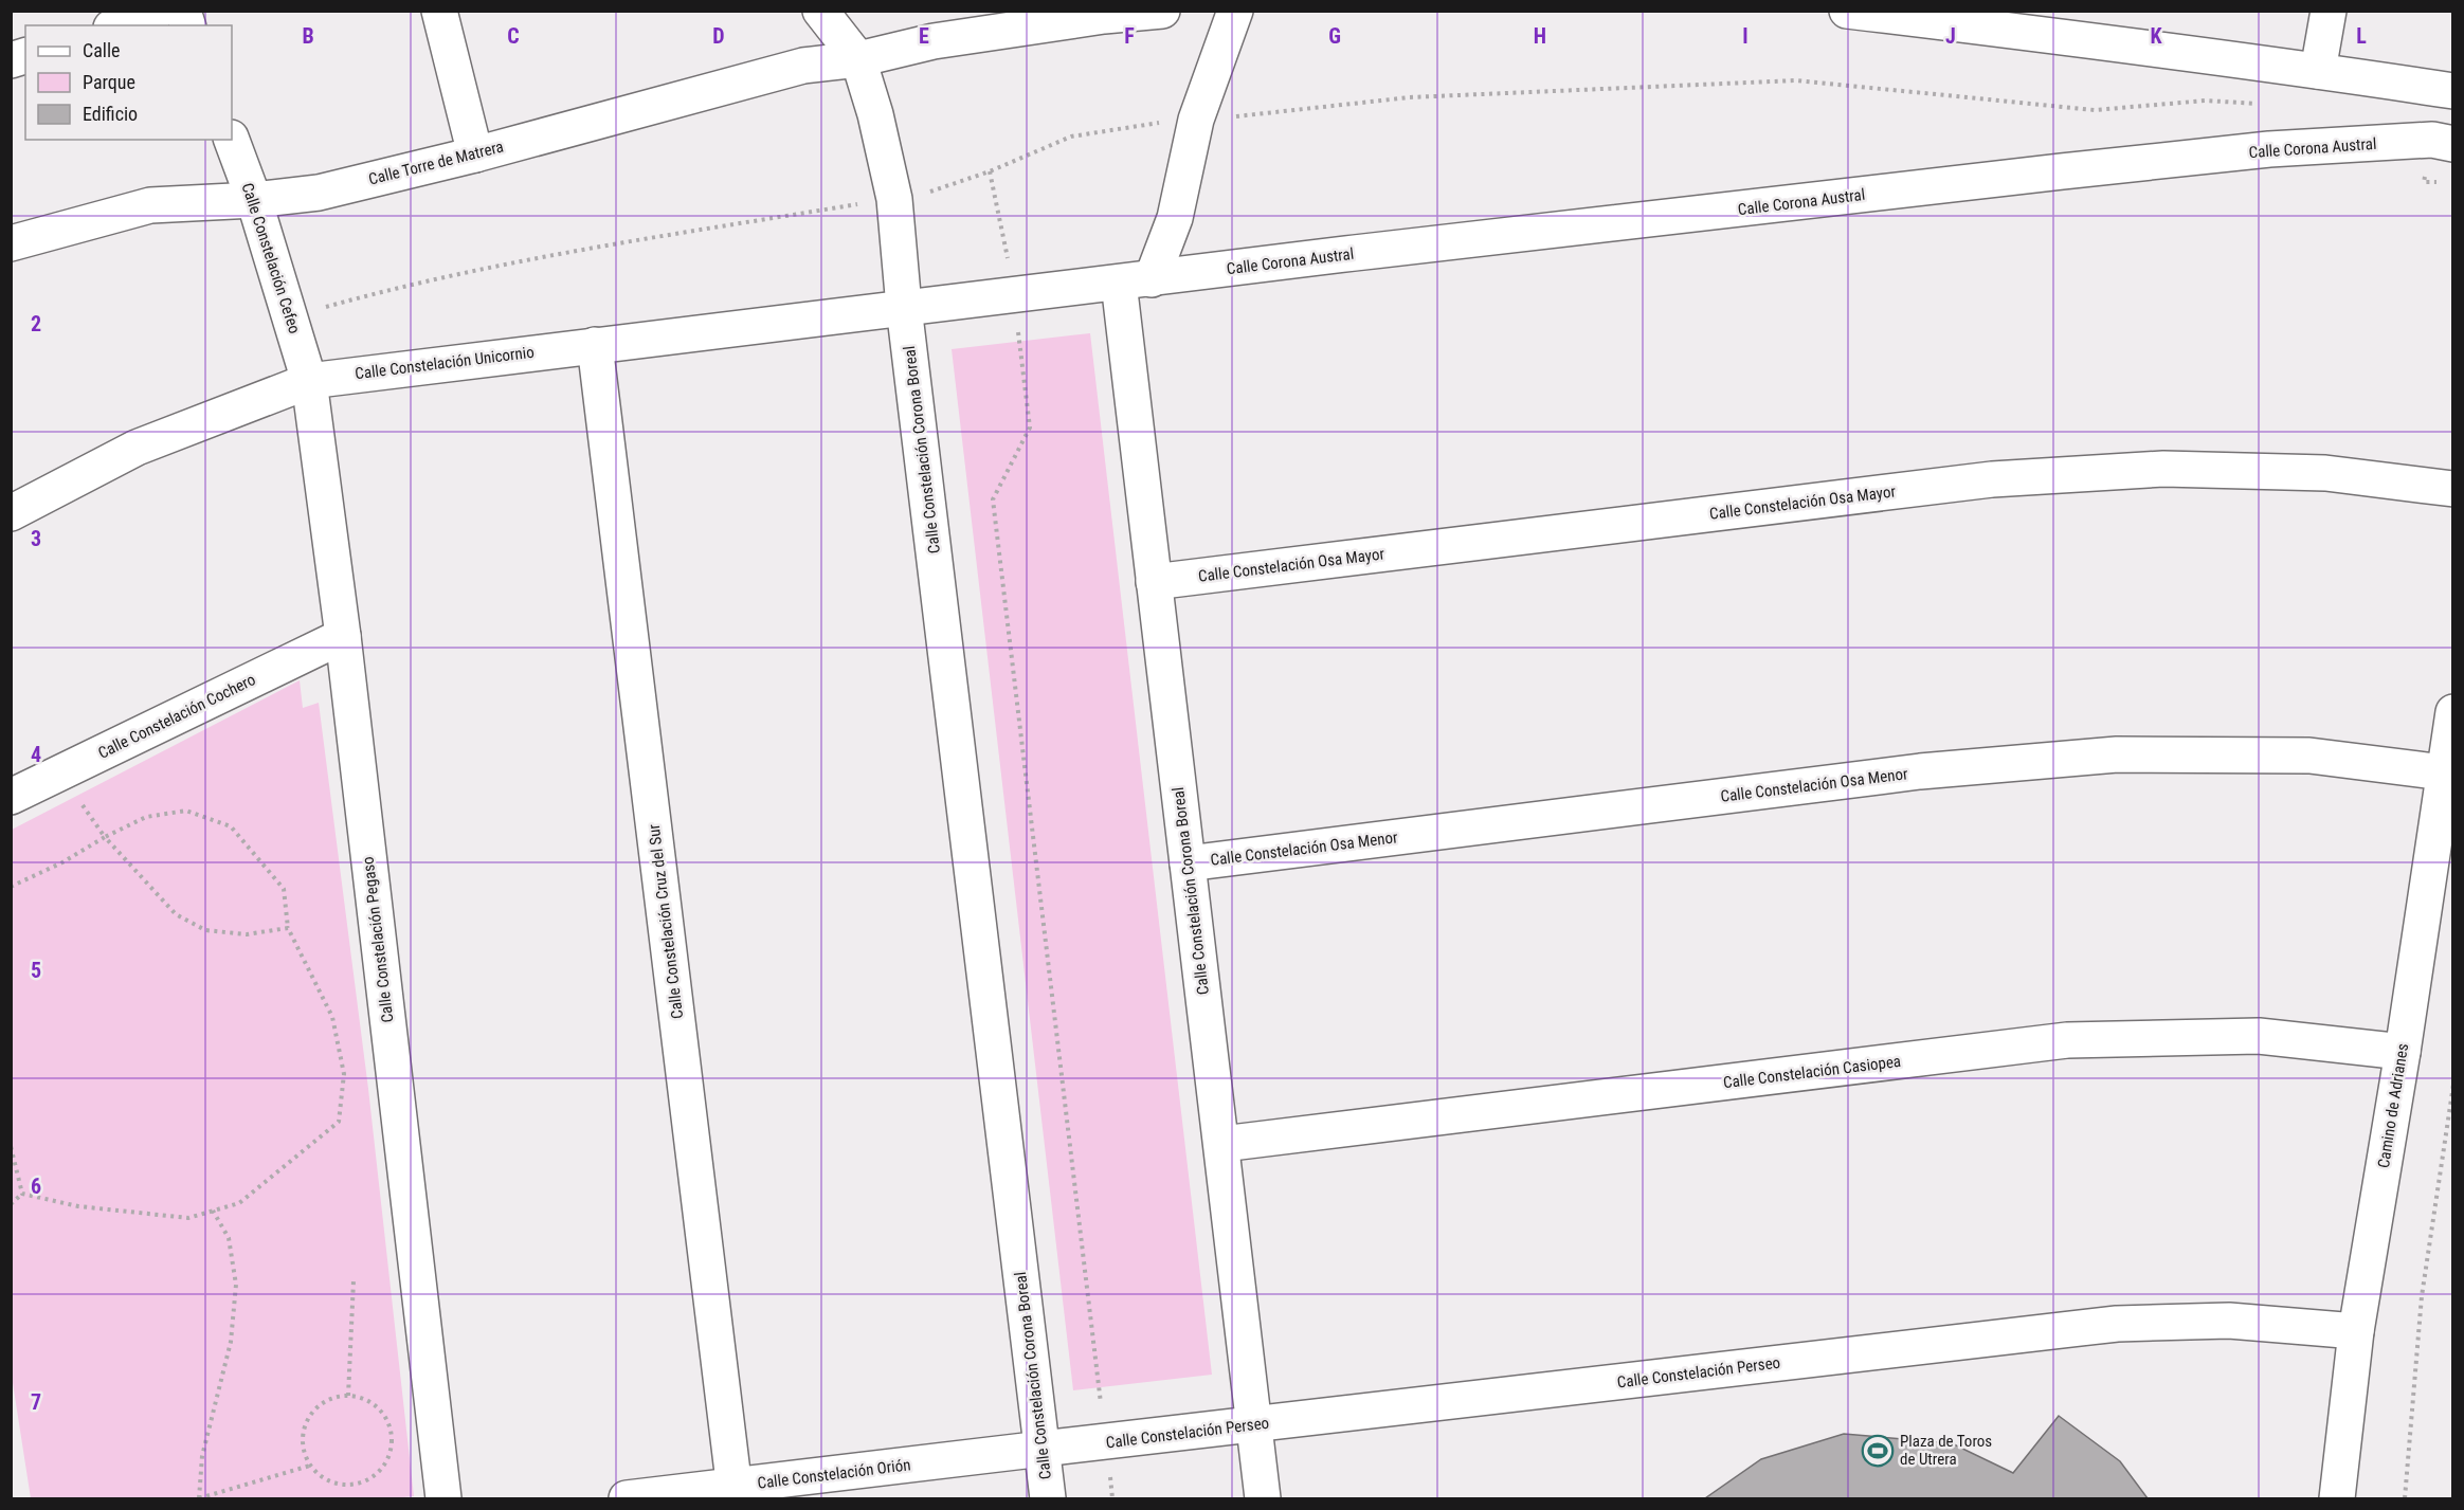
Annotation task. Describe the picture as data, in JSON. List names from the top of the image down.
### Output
{
  "streets": {
    "street": [
      "Calle Corona Austral",
      "Calle Torre de Matrera",
      "Calle Constelación Cefeo",
      "Calle Constelación Unicornio",
      "Calle Constelación Corona Boreal",
      "Calle Constelación Osa Mayor",
      "Calle Constelación Cochero",
      "Calle Constelación Osa Menor",
      "Calle Constelación Cruz del Sur",
      "Calle Constelación Pegaso",
      "Calle Constelación Casiopea",
      "Camino de Adrianes",
      "Calle Constelación Perseo",
      "Calle Constelación Orión"
    ]
  },
  "crossings": [
    ["Calle Corona Austral", "Calle Constelación Unicornio"],
    ["Calle Corona Austral", "Calle Constelación Corona Boreal"],
    ["Calle Torre de Matrera", "Calle Constelación Cefeo"],
    ["Calle Torre de Matrera", "Calle Constelación Corona Boreal"],
    ["Calle Constelación Cefeo", "Calle Constelación Unicornio"],
    ["Calle Constelación Cefeo", "Calle Constelación Pegaso"],
    ["Calle Constelación Unicornio", "Calle Constelación Corona Boreal"],
    ["Calle Constelación Unicornio", "Calle Constelación Cruz del Sur"],
    ["Calle Constelación Unicornio", "Calle Constelación Pegaso"],
    ["Calle Constelación Corona Boreal", "Calle Constelación Osa Mayor"],
    ["Calle Constelación Corona Boreal", "Calle Constelación Osa Menor"],
    ["Calle Constelación Corona Boreal", "Calle Constelación Casiopea"],
    ["Calle Constelación Corona Boreal", "Calle Constelación Perseo"],
    ["Calle Constelación Corona Boreal", "Calle Constelación Orión"],
    ["Calle Constelación Cochero", "Calle Constelación Pegaso"],
    ["Calle Constelación Osa Menor", "Camino de Adrianes"],
    ["Calle Constelación Cruz del Sur", "Calle Constelación Orión"],
    ["Calle Constelación Casiopea", "Camino de Adrianes"],
    ["Camino de Adrianes", "Calle Constelación Perseo"],
    ["Calle Constelación Perseo", "Calle Constelación Orión"]
  ],
  "places": {
    "sports": ["Plaza de Toros de Utrera"]
  },
  "legend": ["Calle", "Parque", "Edificio"],
  "grid": {
    "columns": [
      "B",
      "C",
      "D",
      "E",
      "F",
      "G",
      "H",
      "I",
      "J",
      "K",
      "L"
    ],
    "rows": [
      "2",
      "3",
      "4",
      "5",
      "6",
      "7"
    ]
  }
}
